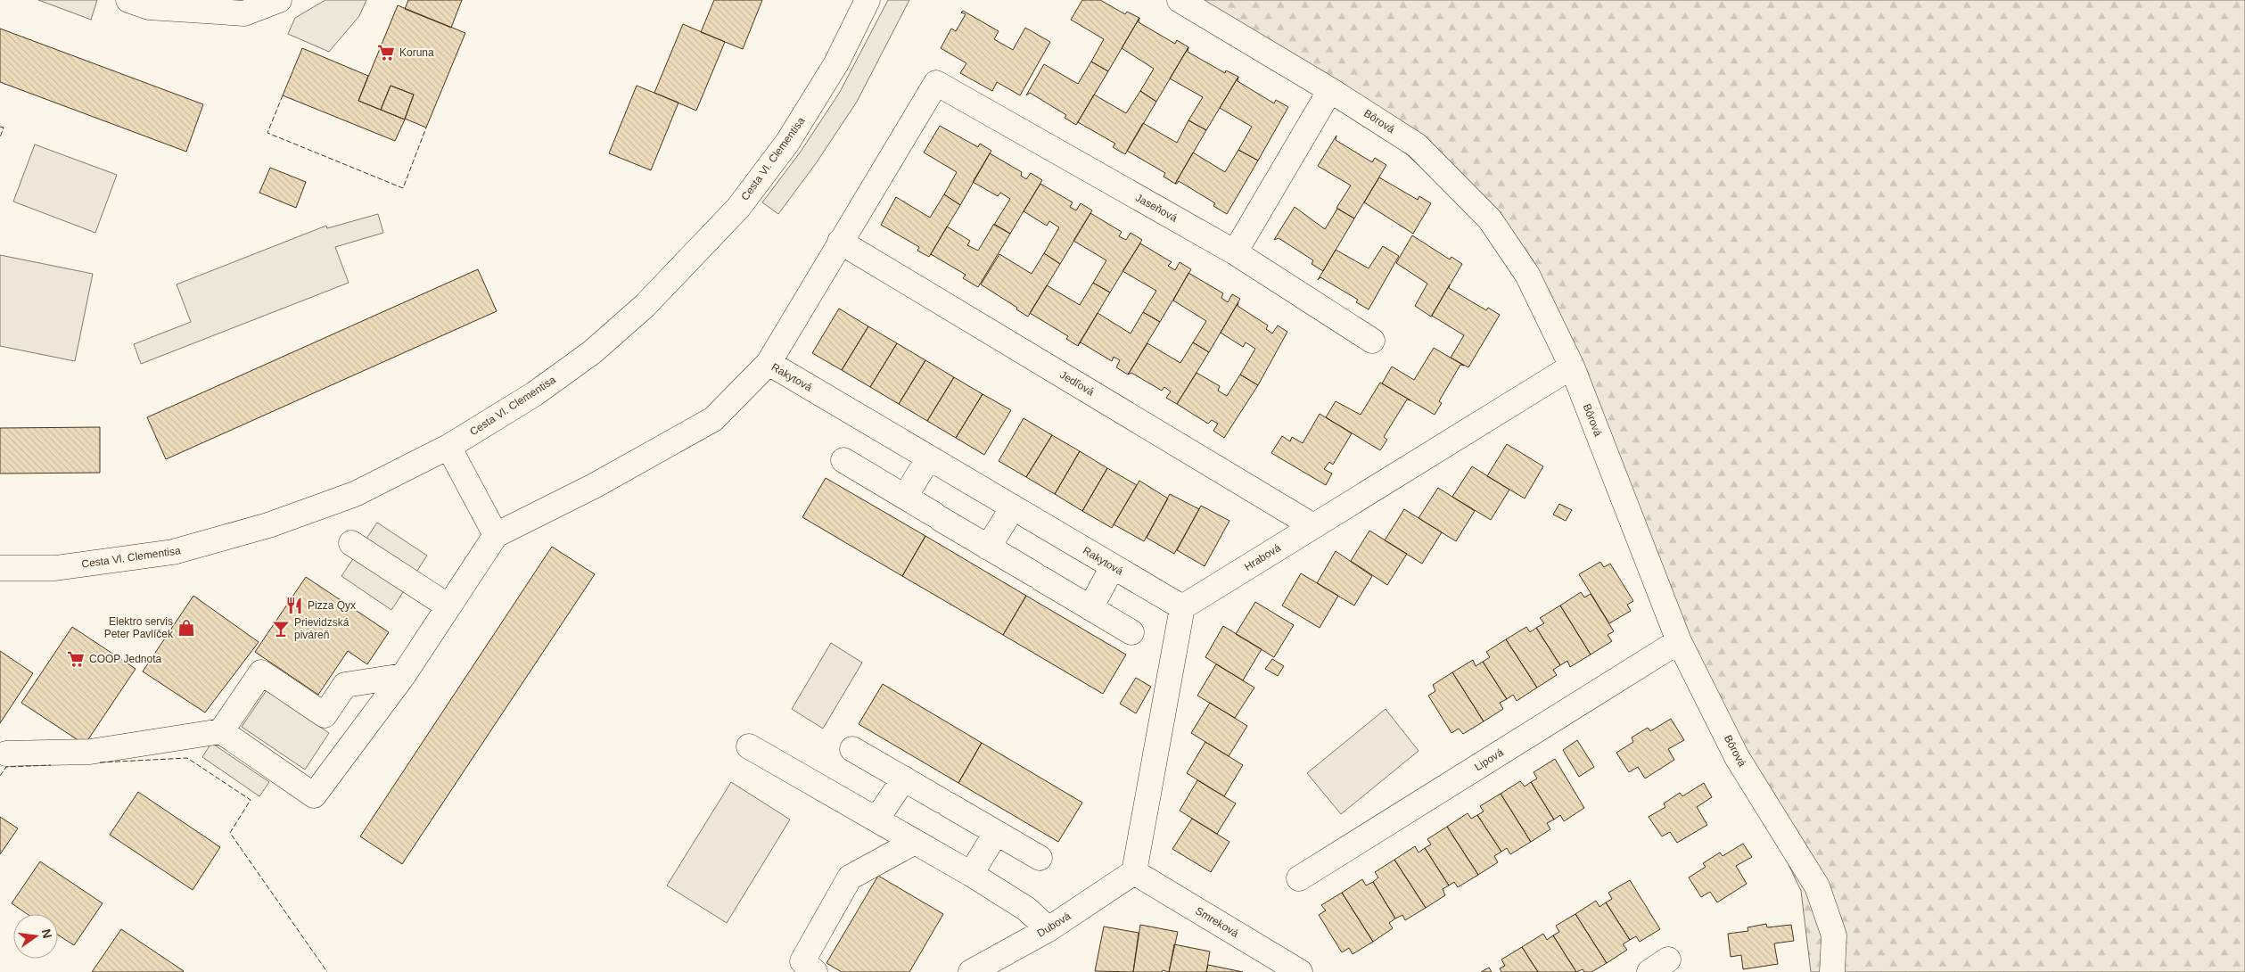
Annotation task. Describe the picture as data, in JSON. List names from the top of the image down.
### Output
{
  "streets": {
    "street": [
      "Bôrová",
      "Cesta Vl. Clementisa",
      "Jaseňová",
      "Rakytová",
      "Jedľová",
      "Hrabová",
      "Lipová",
      "Smreková",
      "Dubová"
    ]
  },
  "crossings": [
    ["Bôrová", "Hrabová"],
    ["Bôrová", "Lipová"],
    ["Jaseňová", "Jedľová"],
    ["Rakytová", "Hrabová"],
    ["Jedľová", "Hrabová"],
    ["Smreková", "Dubová"]
  ],
  "places": {
    "supermarket": ["Koruna", "COOP Jednota"],
    "restaurant": ["Pizza Qyx"],
    "shop": ["Elektro servis Peter Pavlíček"],
    "bar": ["Prievidzská piváreň"]
  },
  "north": "right"
}
